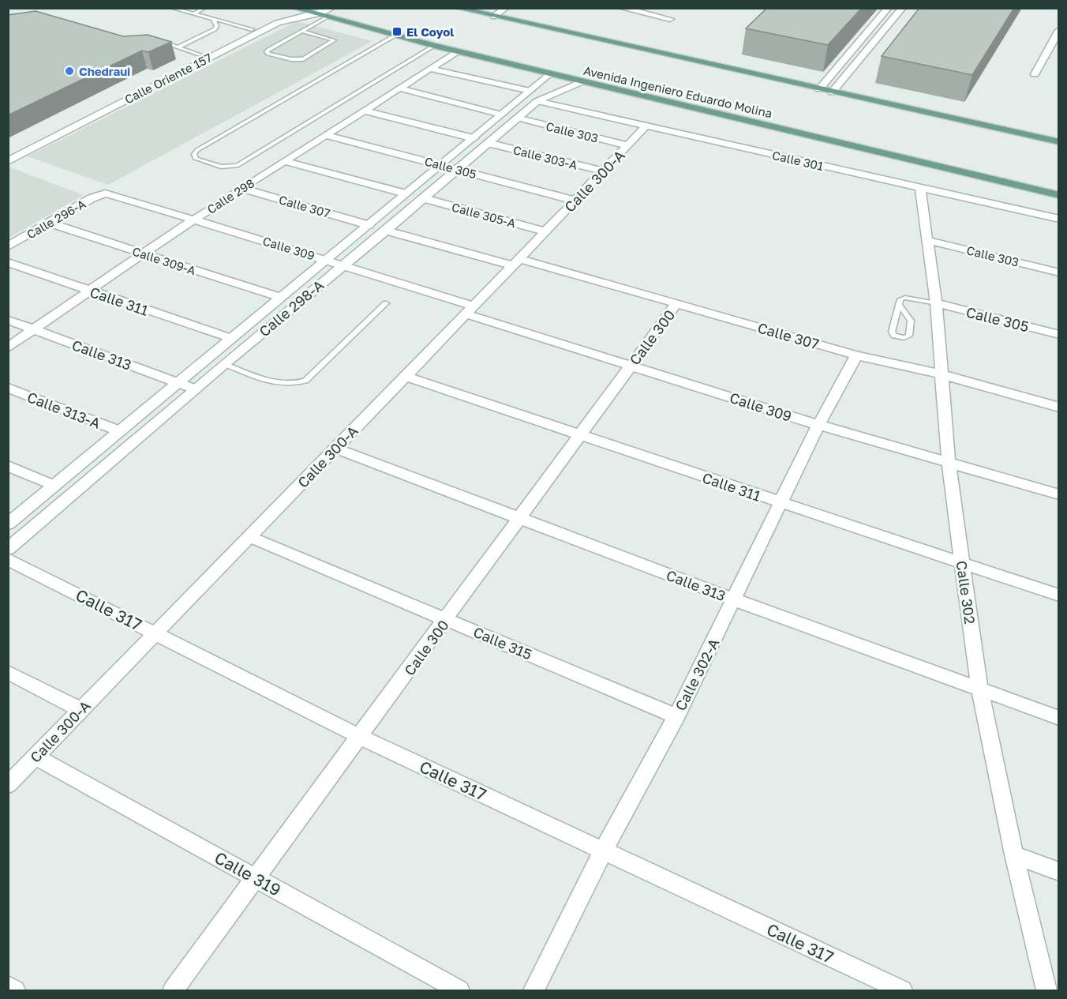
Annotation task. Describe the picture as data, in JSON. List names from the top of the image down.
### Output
{
  "streets": {
    "main road": ["Avenida Ingeniero Eduardo Molina"],
    "street": [
      "Calle Oriente 157",
      "Calle 303",
      "Calle 303-A",
      "Calle 301",
      "Calle 305",
      "Calle 300-A",
      "Calle 298",
      "Calle 307",
      "Calle 305-A",
      "Calle 296-A",
      "Calle 309",
      "Calle 309-A",
      "Calle 311",
      "Calle 298-A",
      "Calle 300",
      "Calle 313",
      "Calle 313-A",
      "Calle 302",
      "Calle 317",
      "Calle 315",
      "Calle 302-A",
      "Calle 319"
    ]
  },
  "crossings": [
    ["Calle Oriente 157", "Avenida Ingeniero Eduardo Molina"],
    ["Avenida Ingeniero Eduardo Molina", "Calle 298"],
    ["Avenida Ingeniero Eduardo Molina", "Calle 298-A"],
    ["Calle 303", "Calle 300-A"],
    ["Calle 303", "Calle 298-A"],
    ["Calle 303", "Calle 302"],
    ["Calle 303-A", "Calle 300-A"],
    ["Calle 303-A", "Calle 298-A"],
    ["Calle 301", "Calle 300-A"],
    ["Calle 301", "Calle 298-A"],
    ["Calle 301", "Calle 302"],
    ["Calle 305", "Calle 300-A"],
    ["Calle 305", "Calle 298"],
    ["Calle 305", "Calle 298-A"],
    ["Calle 305", "Calle 302"],
    ["Calle 300-A", "Calle 307"],
    ["Calle 300-A", "Calle 305-A"],
    ["Calle 300-A", "Calle 309"],
    ["Calle 300-A", "Calle 311"],
    ["Calle 300-A", "Calle 313"],
    ["Calle 300-A", "Calle 317"],
    ["Calle 300-A", "Calle 315"],
    ["Calle 300-A", "Calle 319"],
    ["Calle 298", "Calle 307"],
    ["Calle 298", "Calle 309"],
    ["Calle 298", "Calle 309-A"],
    ["Calle 298", "Calle 311"],
    ["Calle 298", "Calle 313"],
    ["Calle 307", "Calle 298-A"],
    ["Calle 307", "Calle 300"],
    ["Calle 307", "Calle 302"],
    ["Calle 307", "Calle 302-A"],
    ["Calle 305-A", "Calle 298-A"],
    ["Calle 296-A", "Calle 309"],
    ["Calle 296-A", "Calle 309-A"],
    ["Calle 309", "Calle 298-A"],
    ["Calle 309", "Calle 300"],
    ["Calle 309", "Calle 302"],
    ["Calle 309", "Calle 302-A"],
    ["Calle 309-A", "Calle 298-A"],
    ["Calle 311", "Calle 298-A"],
    ["Calle 311", "Calle 300"],
    ["Calle 311", "Calle 302"],
    ["Calle 311", "Calle 302-A"],
    ["Calle 298-A", "Calle 313"],
    ["Calle 298-A", "Calle 313-A"],
    ["Calle 300", "Calle 313"],
    ["Calle 300", "Calle 317"],
    ["Calle 300", "Calle 315"],
    ["Calle 300", "Calle 319"],
    ["Calle 313", "Calle 302"],
    ["Calle 313", "Calle 302-A"],
    ["Calle 317", "Calle 302-A"],
    ["Calle 315", "Calle 302-A"]
  ],
  "places": {
    "transit": ["El Coyol"],
    "other": ["Chedraui"]
  }
}
